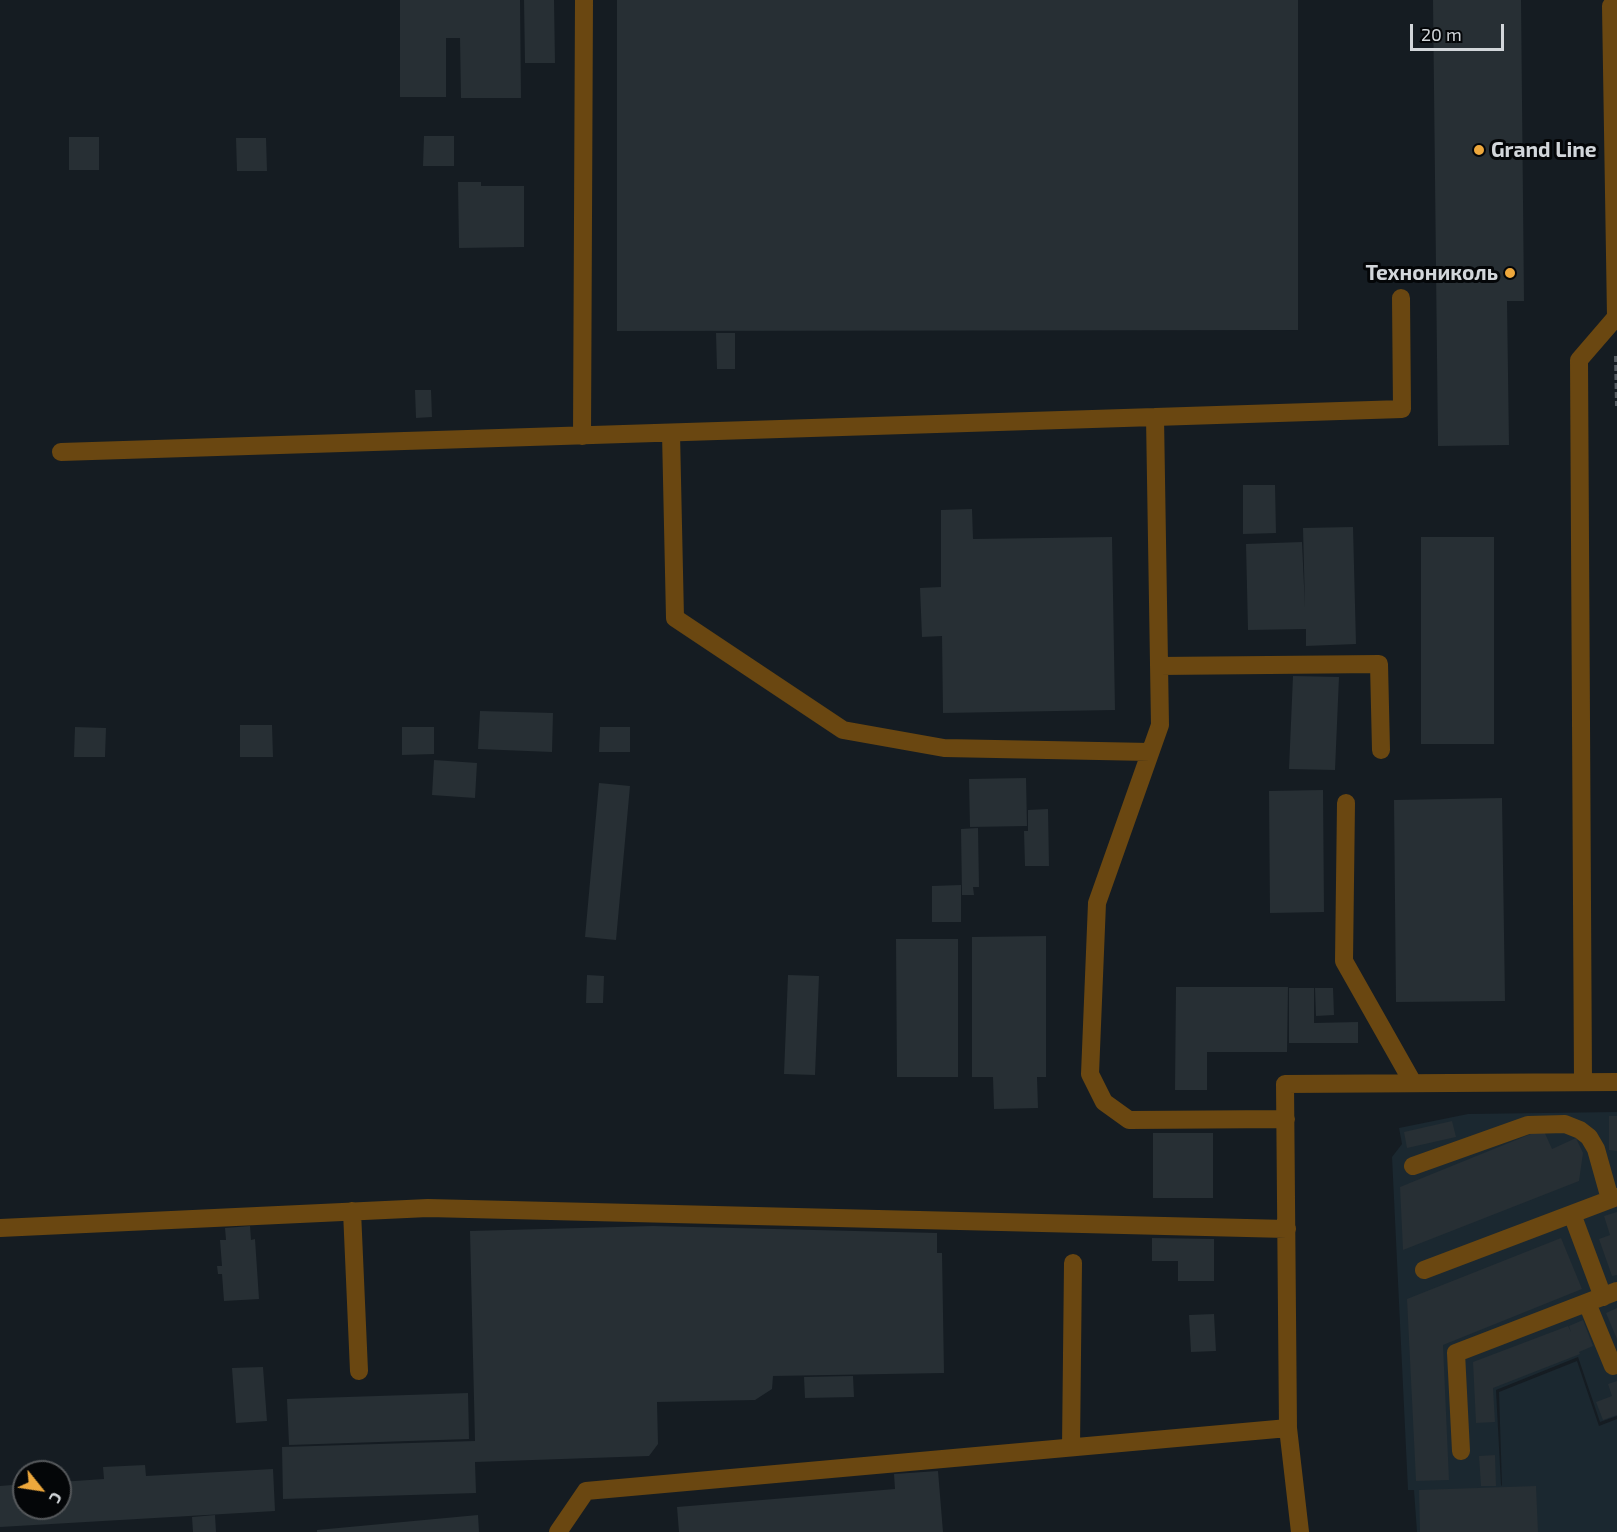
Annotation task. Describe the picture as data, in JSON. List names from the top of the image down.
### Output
{
  "places": ["Grand Line", "Технониколь"],
  "scale_bar": "20 m",
  "north": "bottom right"
}
